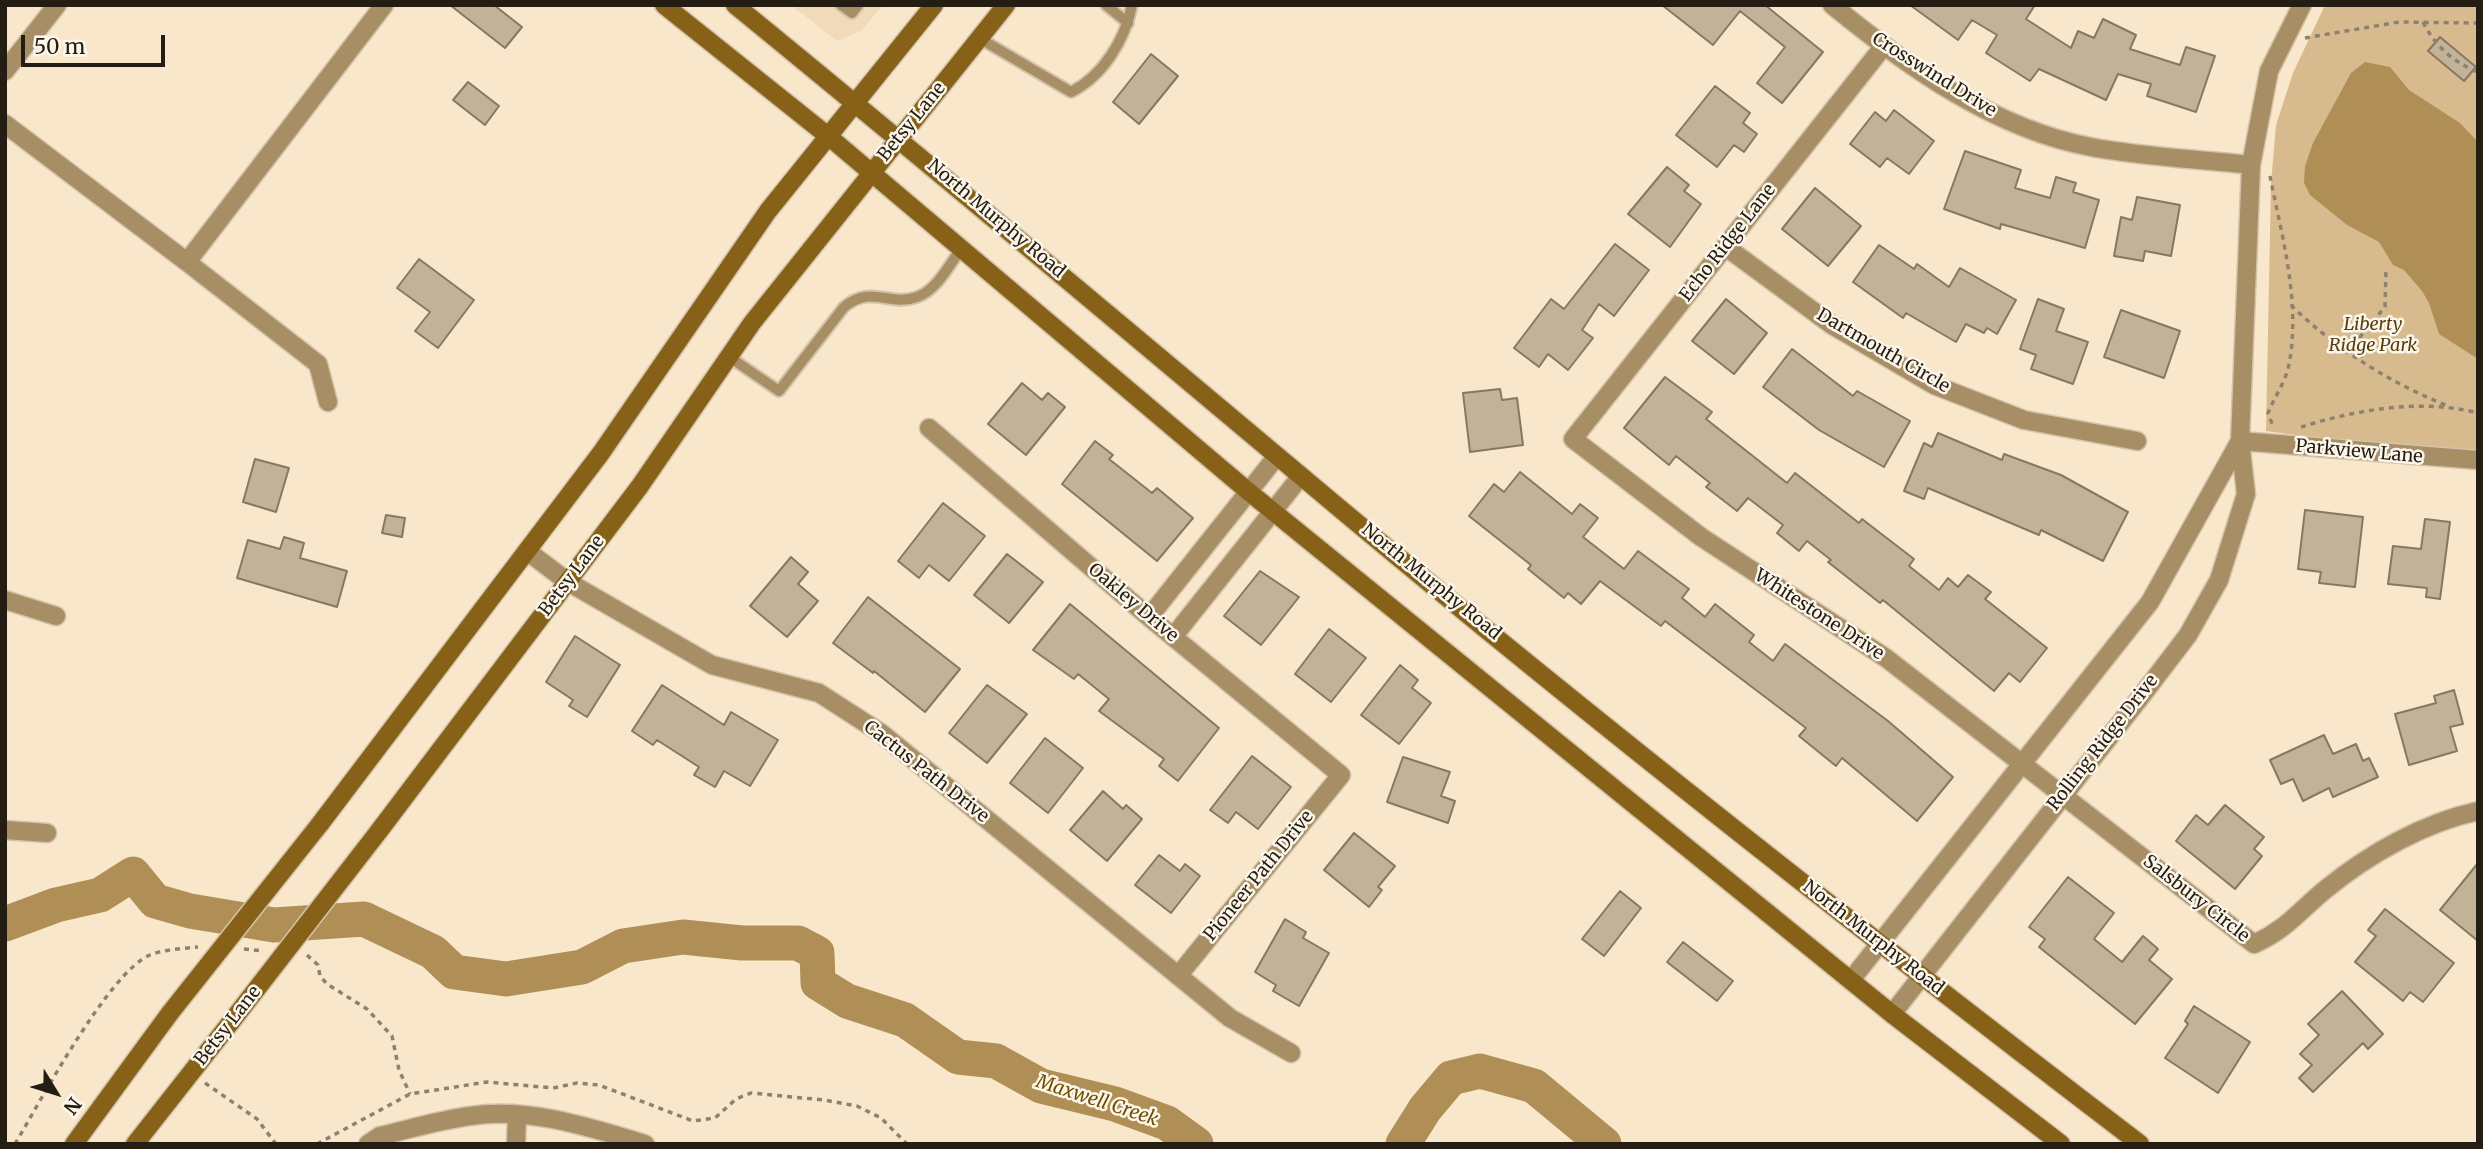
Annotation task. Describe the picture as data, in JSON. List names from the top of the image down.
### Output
{
  "streets": {
    "main road": ["Betsy Lane", "North Murphy Road"],
    "street": [
      "Crosswind Drive",
      "Echo Ridge Lane",
      "Dartmouth Circle",
      "Parkview Lane",
      "Oakley Drive",
      "Whitestone Drive",
      "Rolling Ridge Drive",
      "Cactus Path Drive",
      "Pioneer Path Drive",
      "Salsbury Circle"
    ]
  },
  "crossings": [
    ["Crosswind Drive", "Echo Ridge Lane"],
    ["Crosswind Drive", "Rolling Ridge Drive"],
    ["Betsy Lane", "North Murphy Road"],
    ["Betsy Lane", "Cactus Path Drive"],
    ["North Murphy Road", "Rolling Ridge Drive"],
    ["Echo Ridge Lane", "Dartmouth Circle"],
    ["Echo Ridge Lane", "Whitestone Drive"],
    ["Parkview Lane", "Rolling Ridge Drive"],
    ["Oakley Drive", "Pioneer Path Drive"],
    ["Whitestone Drive", "Rolling Ridge Drive"],
    ["Whitestone Drive", "Salsbury Circle"],
    ["Rolling Ridge Drive", "Salsbury Circle"],
    ["Cactus Path Drive", "Pioneer Path Drive"]
  ],
  "water": ["Maxwell Creek"],
  "parks": ["Liberty Ridge Park"],
  "scale_bar": "50 m",
  "north": "bottom right"
}
